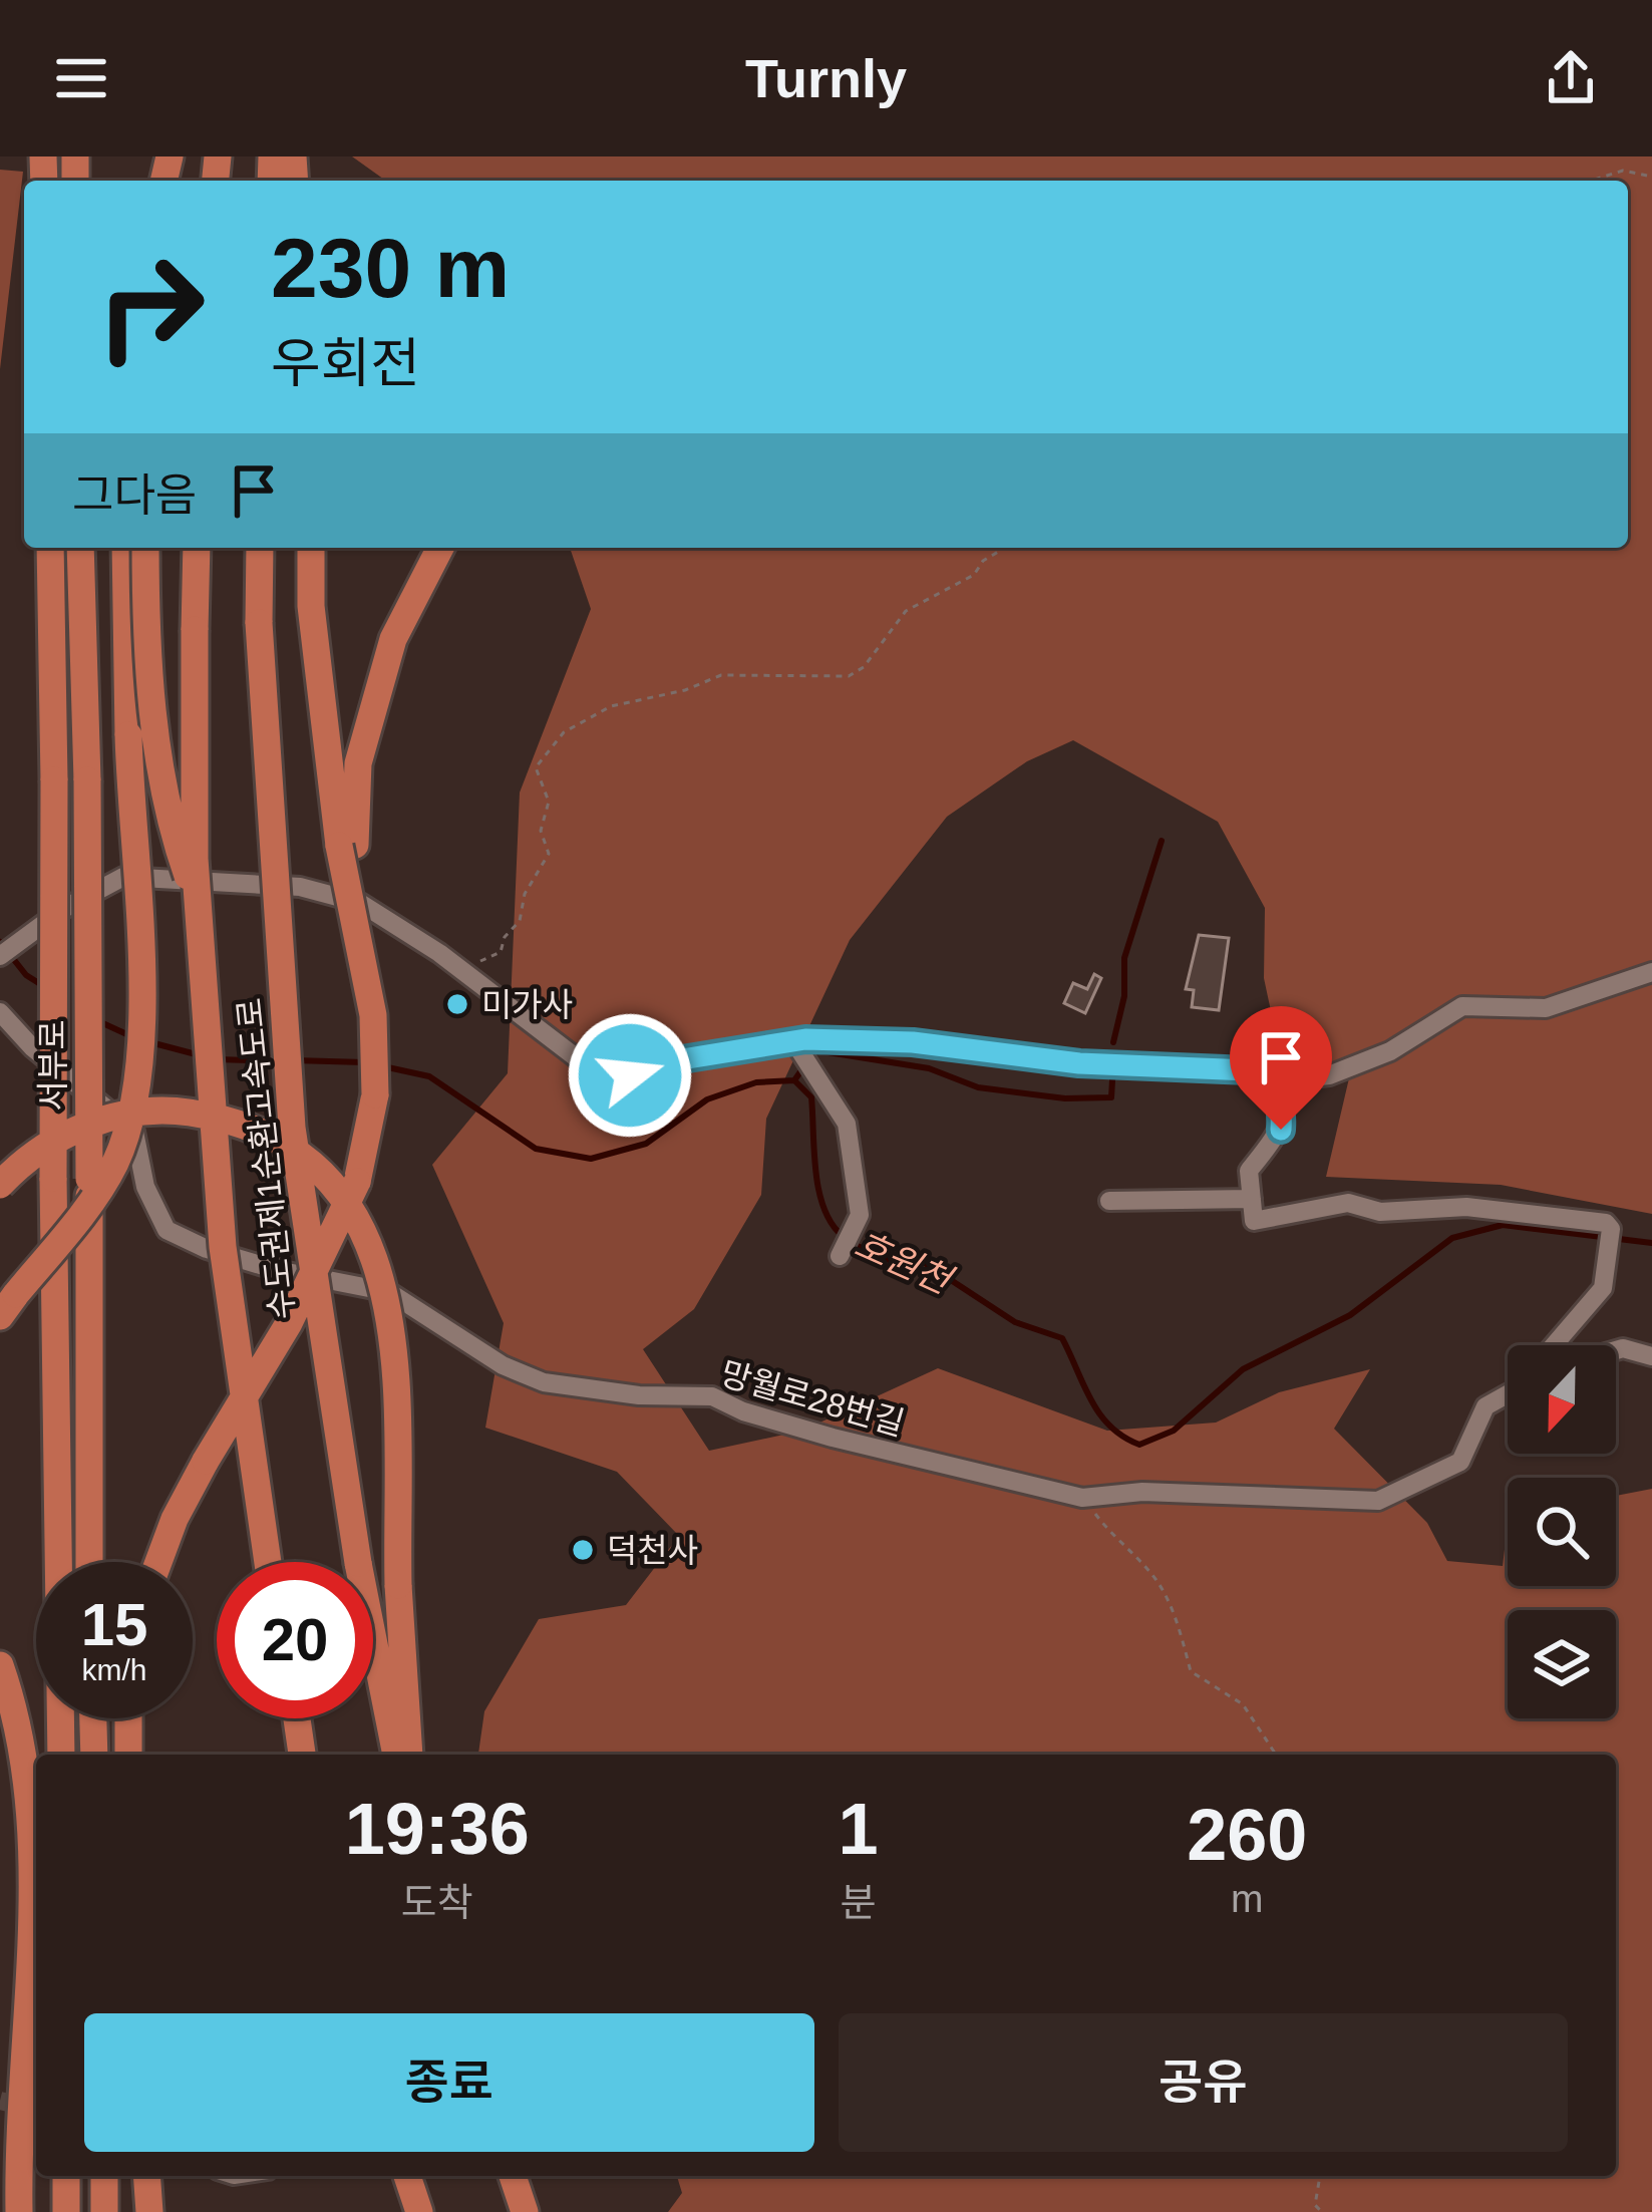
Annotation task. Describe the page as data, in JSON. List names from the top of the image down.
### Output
{
  "streets": {
    "highway": ["서부로", "수도권제1순환고속도로"],
    "street": ["망월로28번길"]
  },
  "water": ["호원천"],
  "places": ["미가사", "덕천사"],
  "north": "bottom",
  "page": {
    "header": "Turnly",
    "turn": ["230 m", "우회전"],
    "then": "그다음",
    "speed": "15 km/h",
    "limit": "20",
    "eta": [
      "19:36",
      "도착",
      "1",
      "분",
      "260",
      "m"
    ],
    "buttons": ["종료", "공유"]
  }
}
